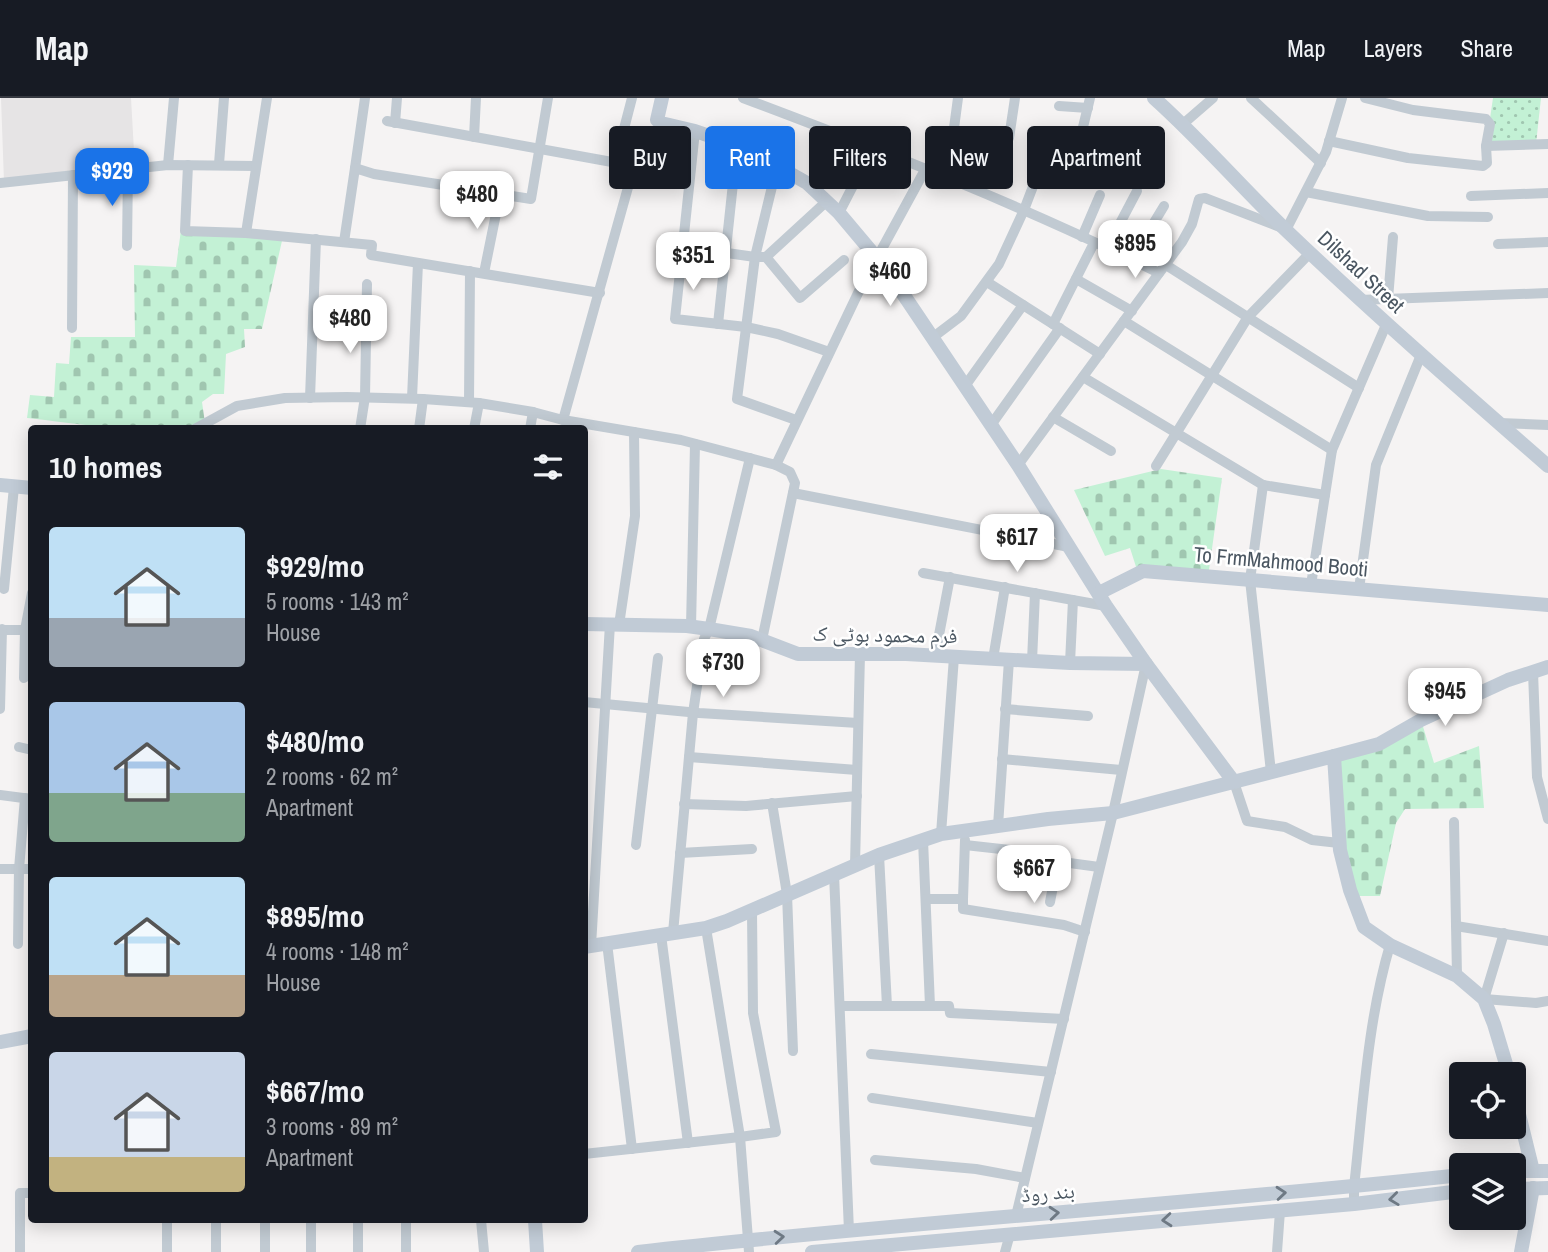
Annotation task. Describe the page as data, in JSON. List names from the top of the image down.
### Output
{
  "streets": {
    "street": [
      "Dilshad Street",
      "To FrmMahmood Booti",
      "فرم محمود بوٹی ک",
      "بند روڈ"
    ]
  },
  "page": {
    "header": "Map",
    "nav": ["Map", "Layers", "Share"],
    "chip": [
      "Buy",
      "Rent",
      "Filters",
      "New",
      "Apartment"
    ],
    "price": [
      "$929",
      "$480",
      "$895",
      "$351",
      "$460",
      "$480",
      "$617",
      "$730",
      "$945",
      "$667"
    ],
    "heading": "10 homes",
    "list": [
      {
        "name": "$929/mo",
        "note": "5 rooms · 143 m² · House"
      },
      {
        "name": "$480/mo",
        "note": "2 rooms · 62 m² · Apartment"
      },
      {
        "name": "$895/mo",
        "note": "4 rooms · 148 m² · House"
      },
      {
        "name": "$667/mo",
        "note": "3 rooms · 89 m² · Apartment"
      }
    ]
  }
}
